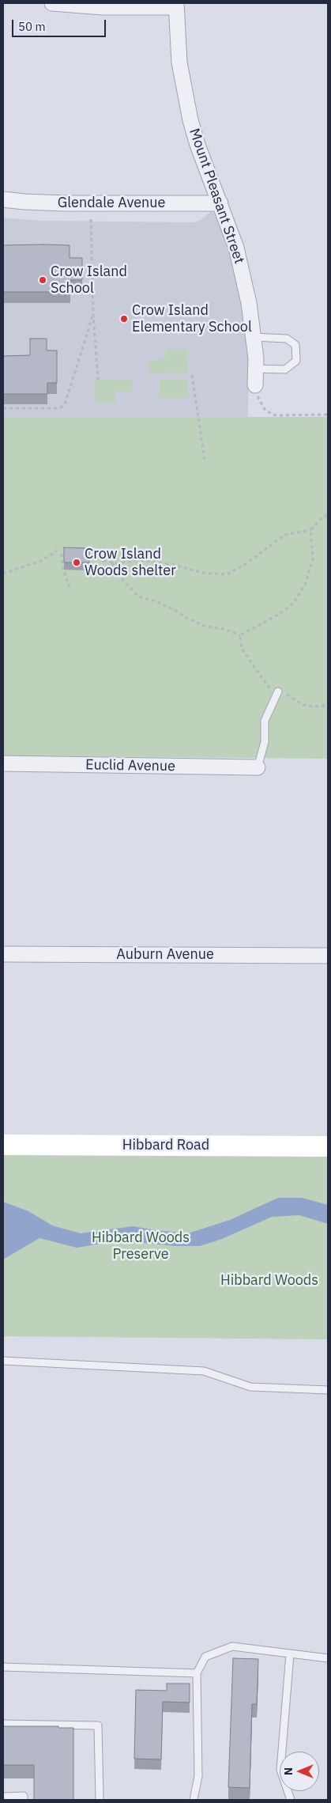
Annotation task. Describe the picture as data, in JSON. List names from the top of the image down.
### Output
{
  "streets": {
    "street": [
      "Mount Pleasant Street",
      "Glendale Avenue",
      "Euclid Avenue",
      "Auburn Avenue",
      "Hibbard Road"
    ]
  },
  "crossings": [
    ["Mount Pleasant Street", "Glendale Avenue"]
  ],
  "parks": ["Hibbard Woods Preserve", "Hibbard Woods"],
  "places": ["Crow Island School", "Crow Island Elementary School", "Crow Island Woods shelter"],
  "scale_bar": "50 m",
  "north": "left"
}
